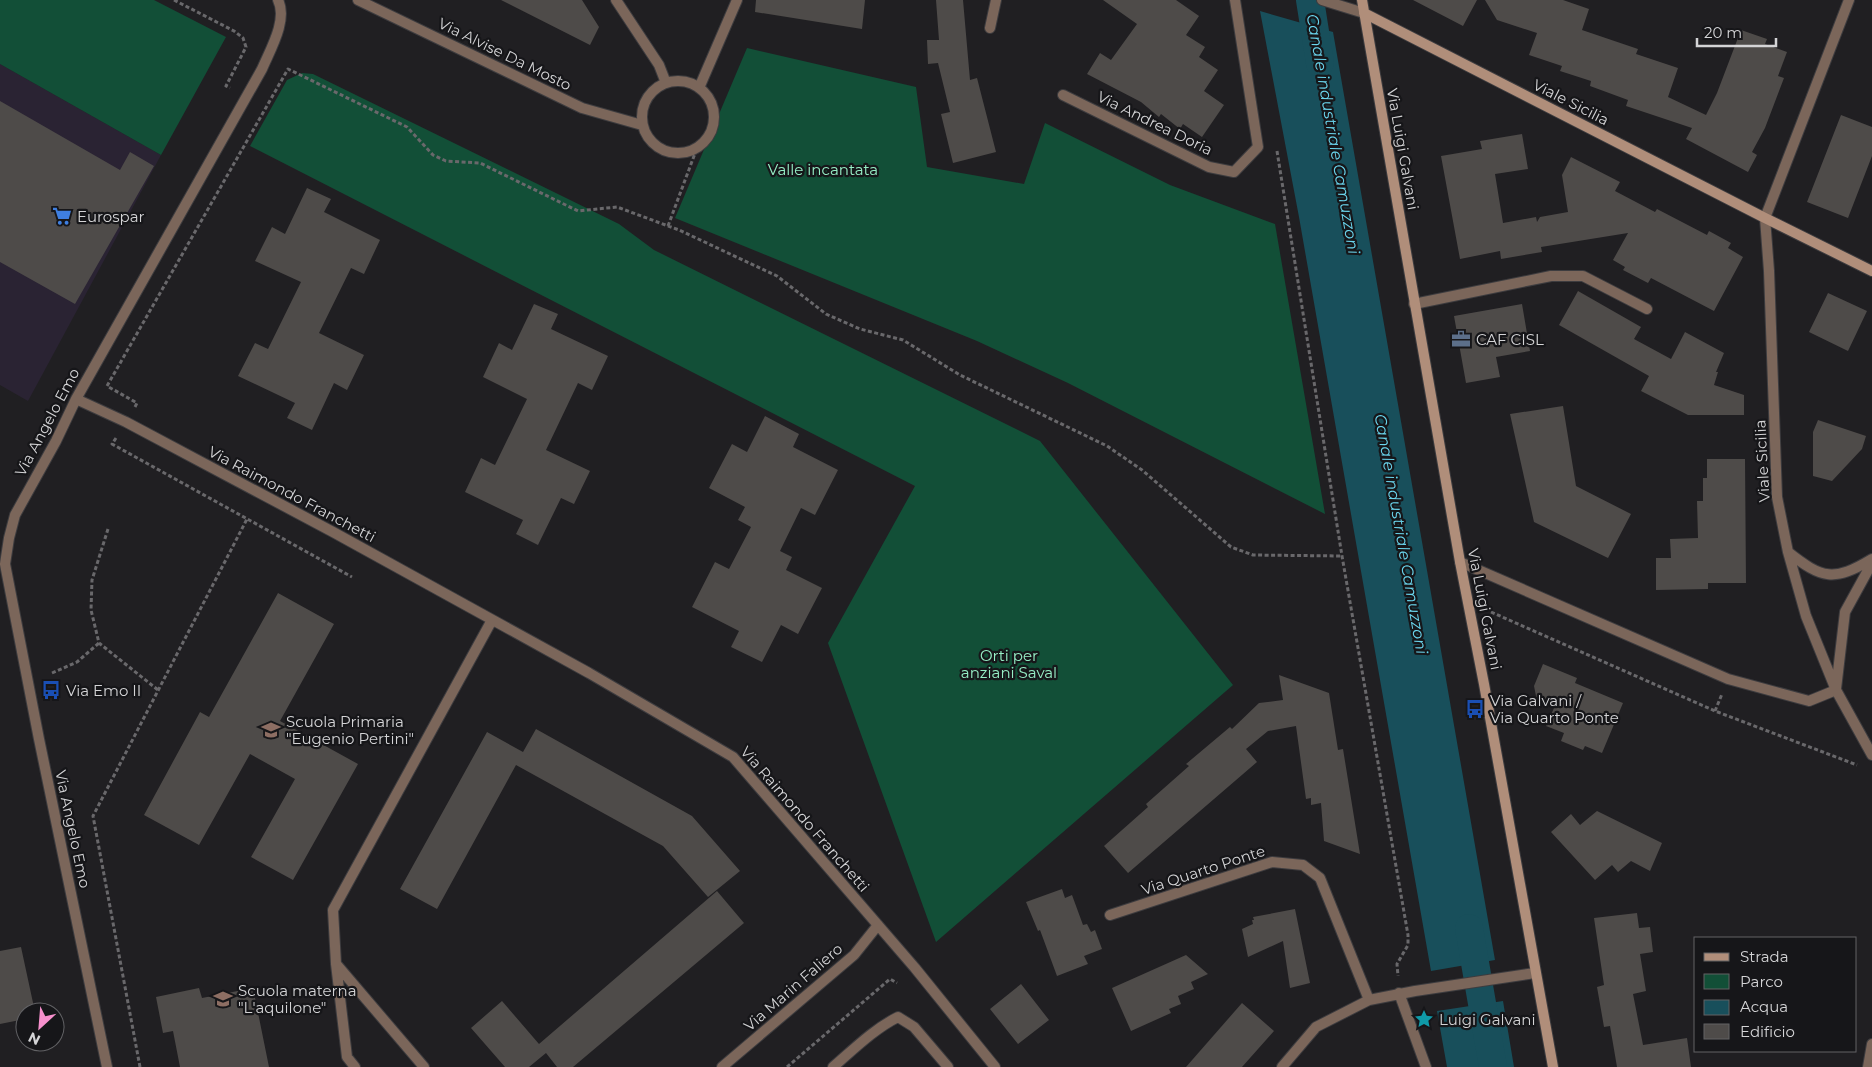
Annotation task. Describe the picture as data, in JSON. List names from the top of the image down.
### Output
{
  "streets": {
    "street": [
      "Via Alvise Da Mosto",
      "Viale Sicilia",
      "Via Andrea Doria",
      "Via Luigi Galvani",
      "Via Angelo Emo",
      "Via Raimondo Franchetti",
      "Via Quarto Ponte",
      "Via Marin Faliero"
    ]
  },
  "crossings": [
    ["Viale Sicilia", "Via Luigi Galvani"],
    ["Via Angelo Emo", "Via Raimondo Franchetti"],
    ["Via Raimondo Franchetti", "Via Marin Faliero"]
  ],
  "water": ["Canale industriale Camuzzoni"],
  "parks": ["Valle incantata", "Orti per anziani Saval"],
  "places": {
    "supermarket": ["Eurospar"],
    "office": ["CAF CISL"],
    "bus stop": ["Via Emo II", "Via Galvani / Via Quarto Ponte"],
    "school or university": ["Scuola Primaria \"Eugenio Pertini\"", "Scuola materna \"L'aquilone\""],
    "place": ["Luigi Galvani"]
  },
  "legend": [
    "Strada",
    "Parco",
    "Acqua",
    "Edificio"
  ],
  "scale_bar": "20 m",
  "north": "bottom left"
}
